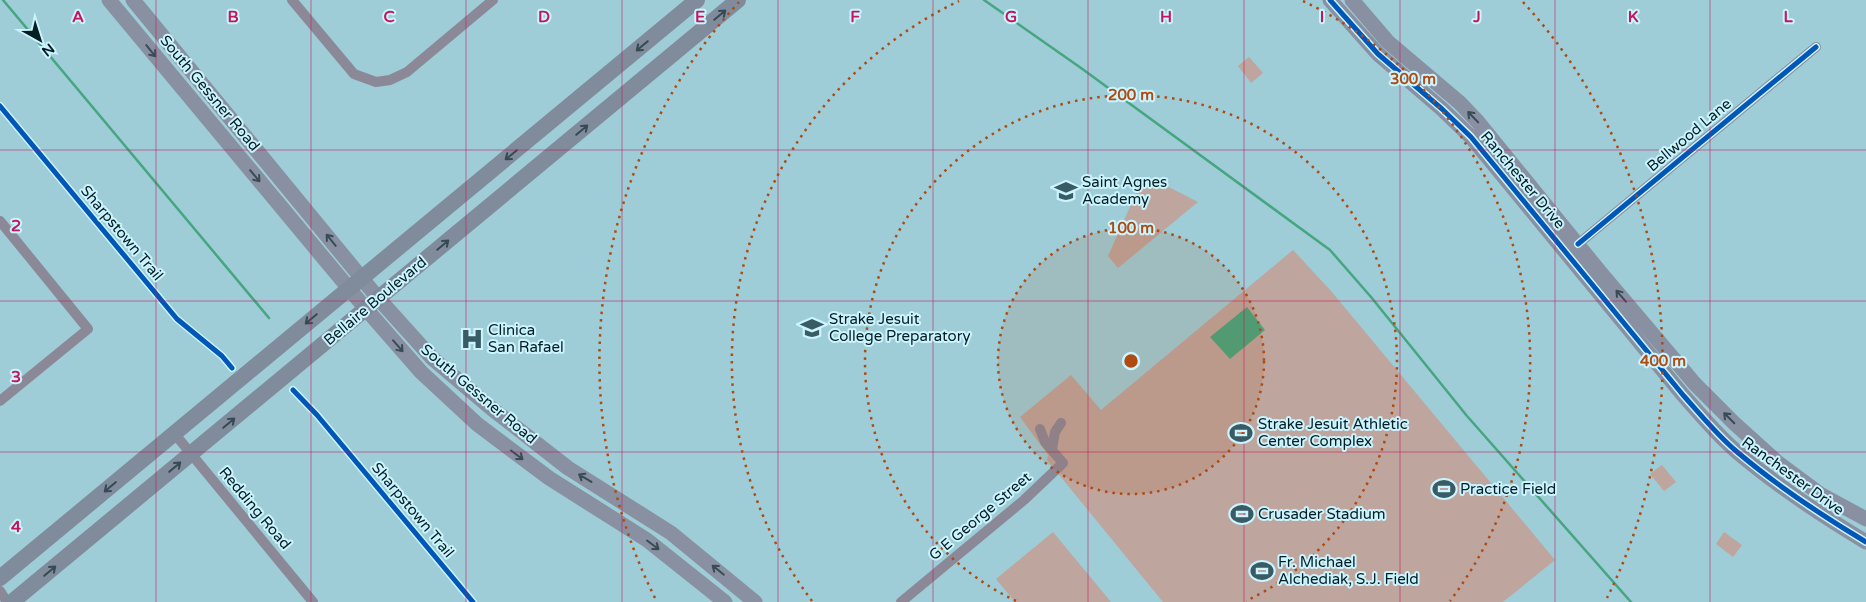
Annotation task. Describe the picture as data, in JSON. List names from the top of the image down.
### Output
{
  "streets": {
    "main road": ["South Gessner Road", "Ranchester Drive", "Bellaire Boulevard"],
    "street": ["Bellwood Lane", "Redding Road", "G E George Street"],
    "cycle path": ["Sharpstown Trail"]
  },
  "crossings": [
    ["South Gessner Road", "Bellaire Boulevard"],
    ["Bellwood Lane", "Ranchester Drive"],
    ["Bellaire Boulevard", "Redding Road"]
  ],
  "places": {
    "school or university": ["Saint Agnes Academy", "Strake Jesuit College Preparatory"],
    "hospital": ["Clinica San Rafael"],
    "sports": [
      "Strake Jesuit Athletic Center Complex",
      "Practice Field",
      "Crusader Stadium",
      "Fr. Michael Alchediak, S.J. Field"
    ]
  },
  "north": "bottom right",
  "grid": {
    "columns": [
      "A",
      "B",
      "C",
      "D",
      "E",
      "F",
      "G",
      "H",
      "I",
      "J",
      "K",
      "L"
    ],
    "rows": ["2", "3", "4"]
  },
  "rings": [
    "300 m",
    "200 m",
    "100 m",
    "400 m"
  ]
}
